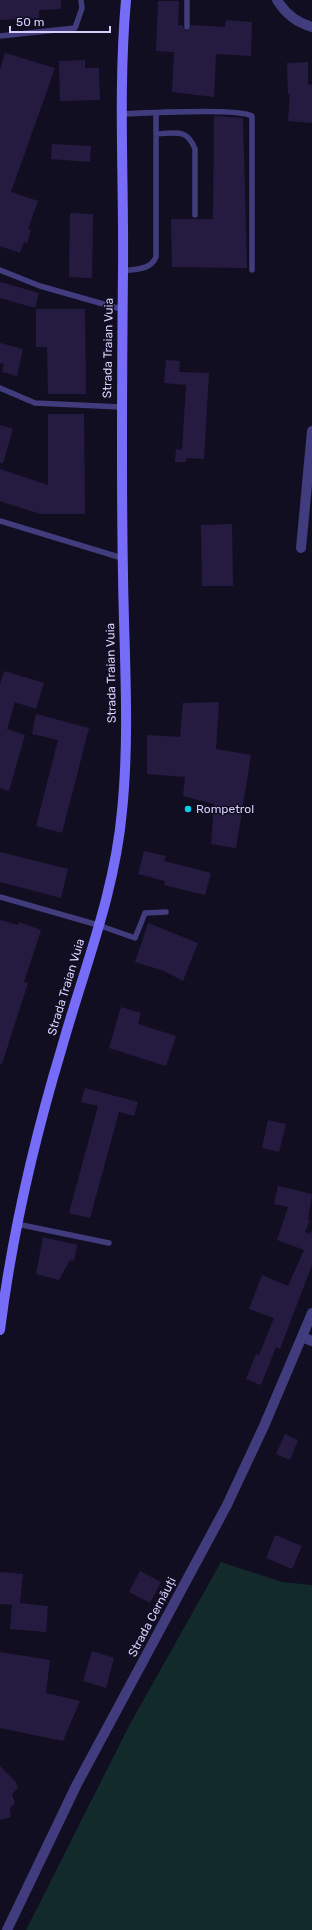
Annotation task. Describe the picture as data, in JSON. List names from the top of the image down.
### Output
{
  "streets": {
    "main road": ["Strada Traian Vuia"],
    "street": ["Strada Cernăuți"]
  },
  "places": ["Rompetrol"],
  "scale_bar": "50 m"
}
